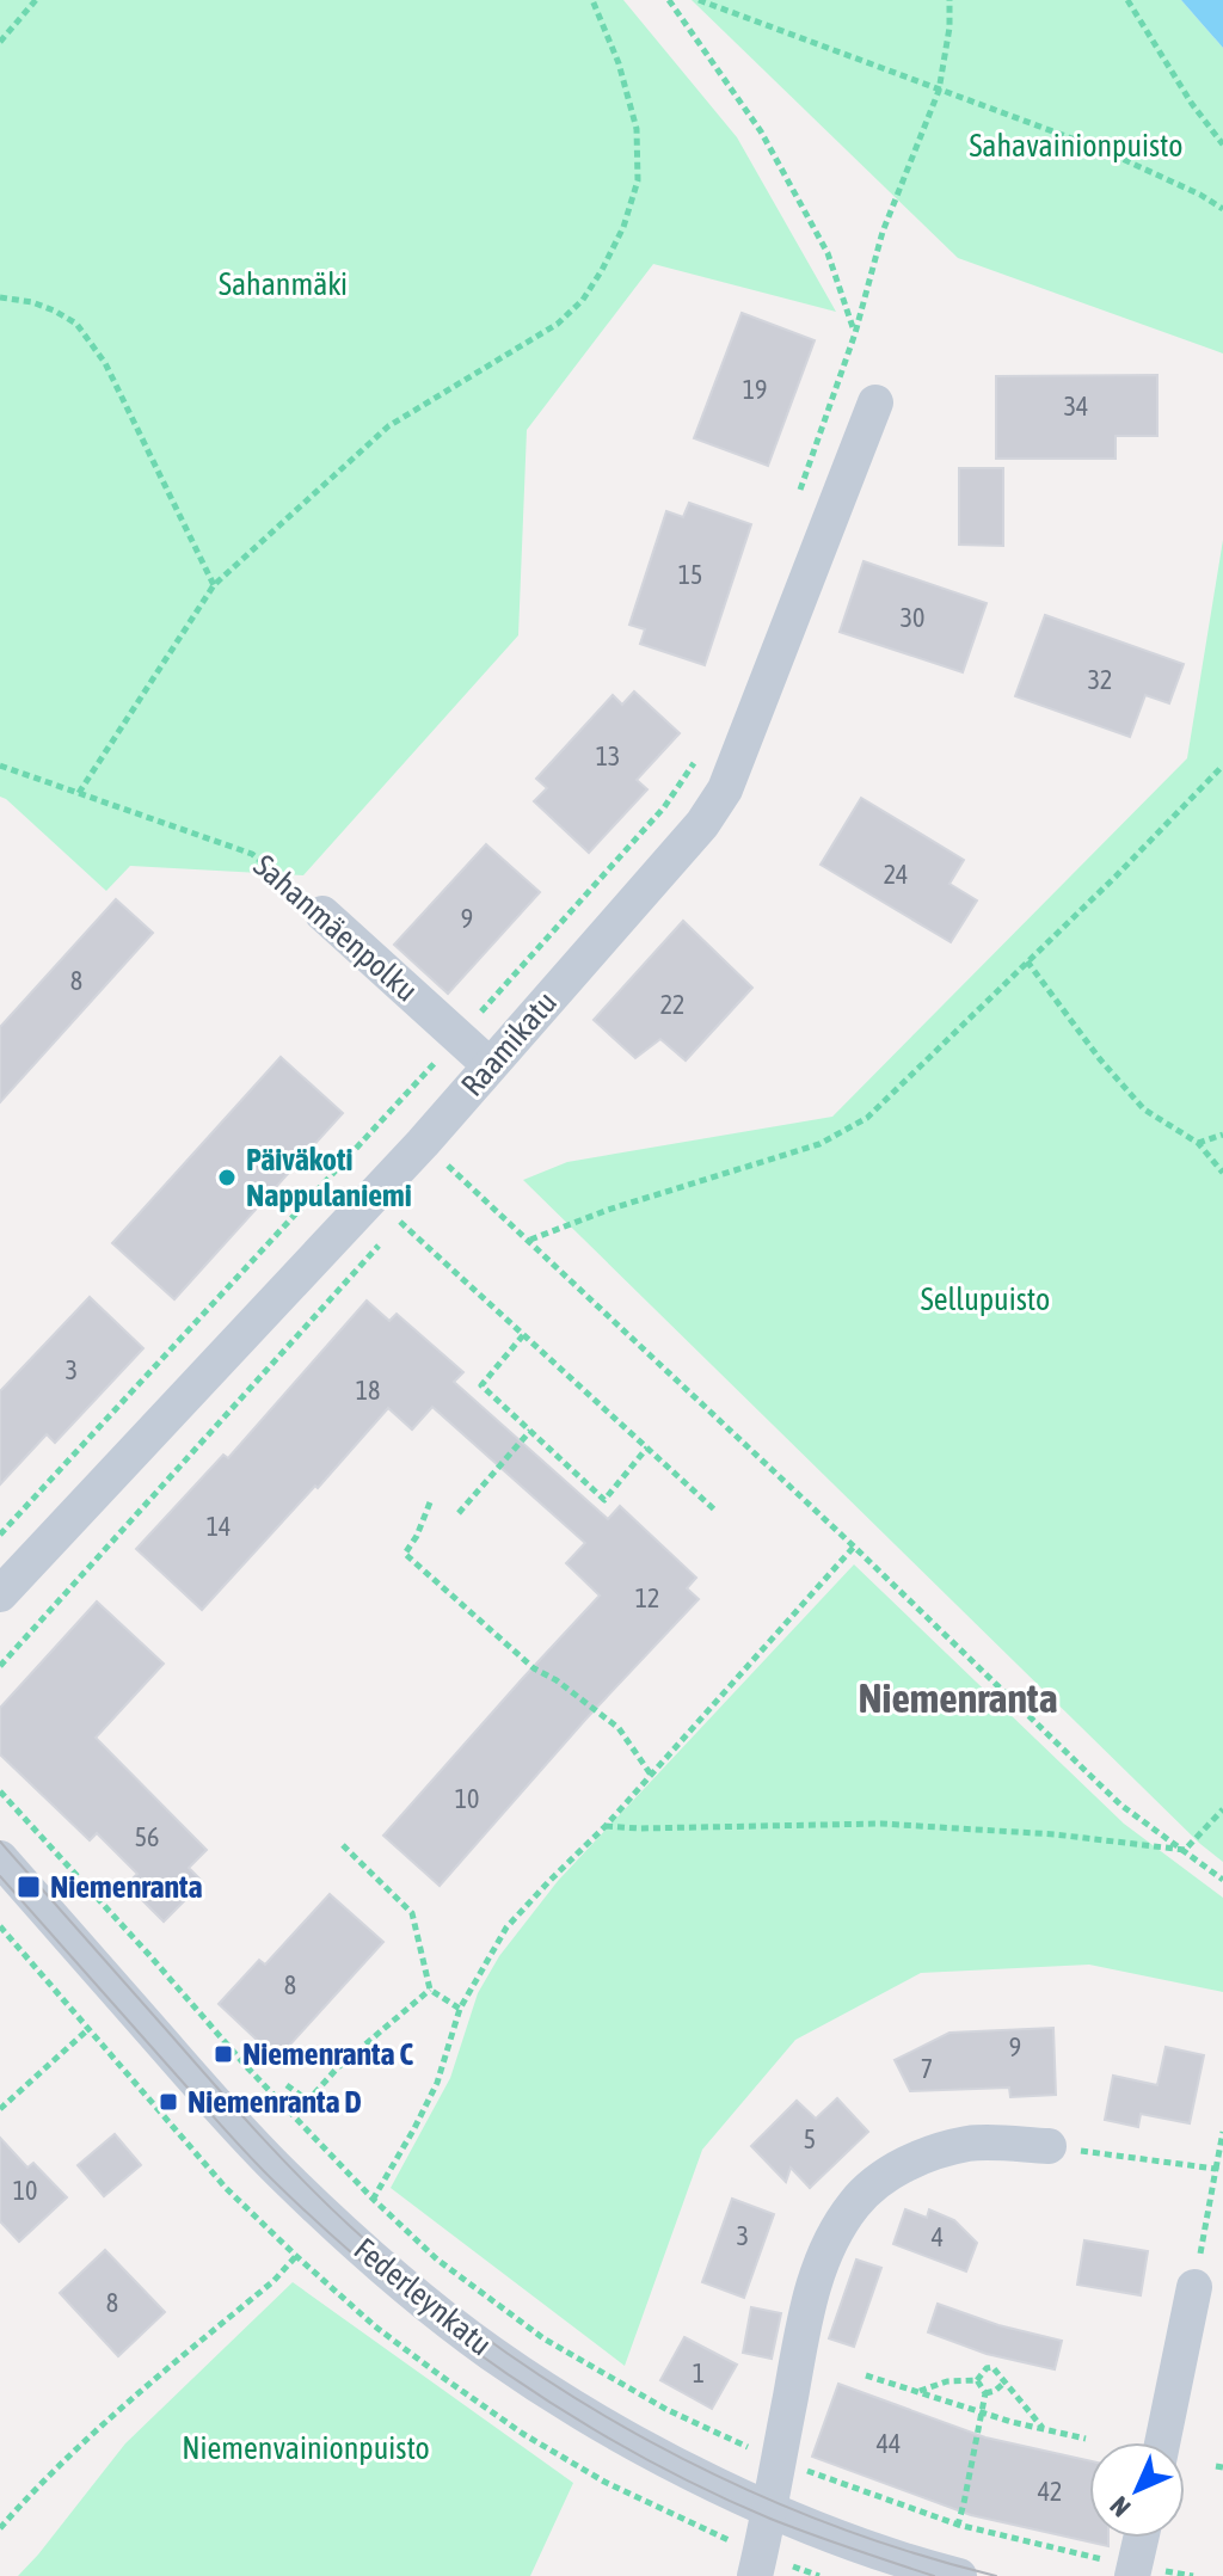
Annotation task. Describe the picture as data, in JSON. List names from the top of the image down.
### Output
{
  "streets": {
    "street": ["Sahanmäenpolku", "Raamikatu", "Federleynkatu"]
  },
  "crossings": [
    ["Sahanmäenpolku", "Raamikatu"]
  ],
  "districts": ["Niemenranta"],
  "parks": [
    "Sahavainionpuisto",
    "Sahanmäki",
    "Sellupuisto",
    "Niemenvainionpuisto"
  ],
  "places": {
    "other": ["Päiväkoti Nappulaniemi"],
    "transit": ["Niemenranta", "Niemenranta C", "Niemenranta D"]
  },
  "house_numbers": [
    "19",
    "34",
    "15",
    "30",
    "32",
    "13",
    "24",
    "9",
    "8",
    "22",
    "3",
    "18",
    "14",
    "12",
    "10",
    "56",
    "8",
    "9",
    "7",
    "5",
    "10",
    "3",
    "4",
    "8",
    "1",
    "44",
    "42"
  ],
  "north": "bottom left"
}
